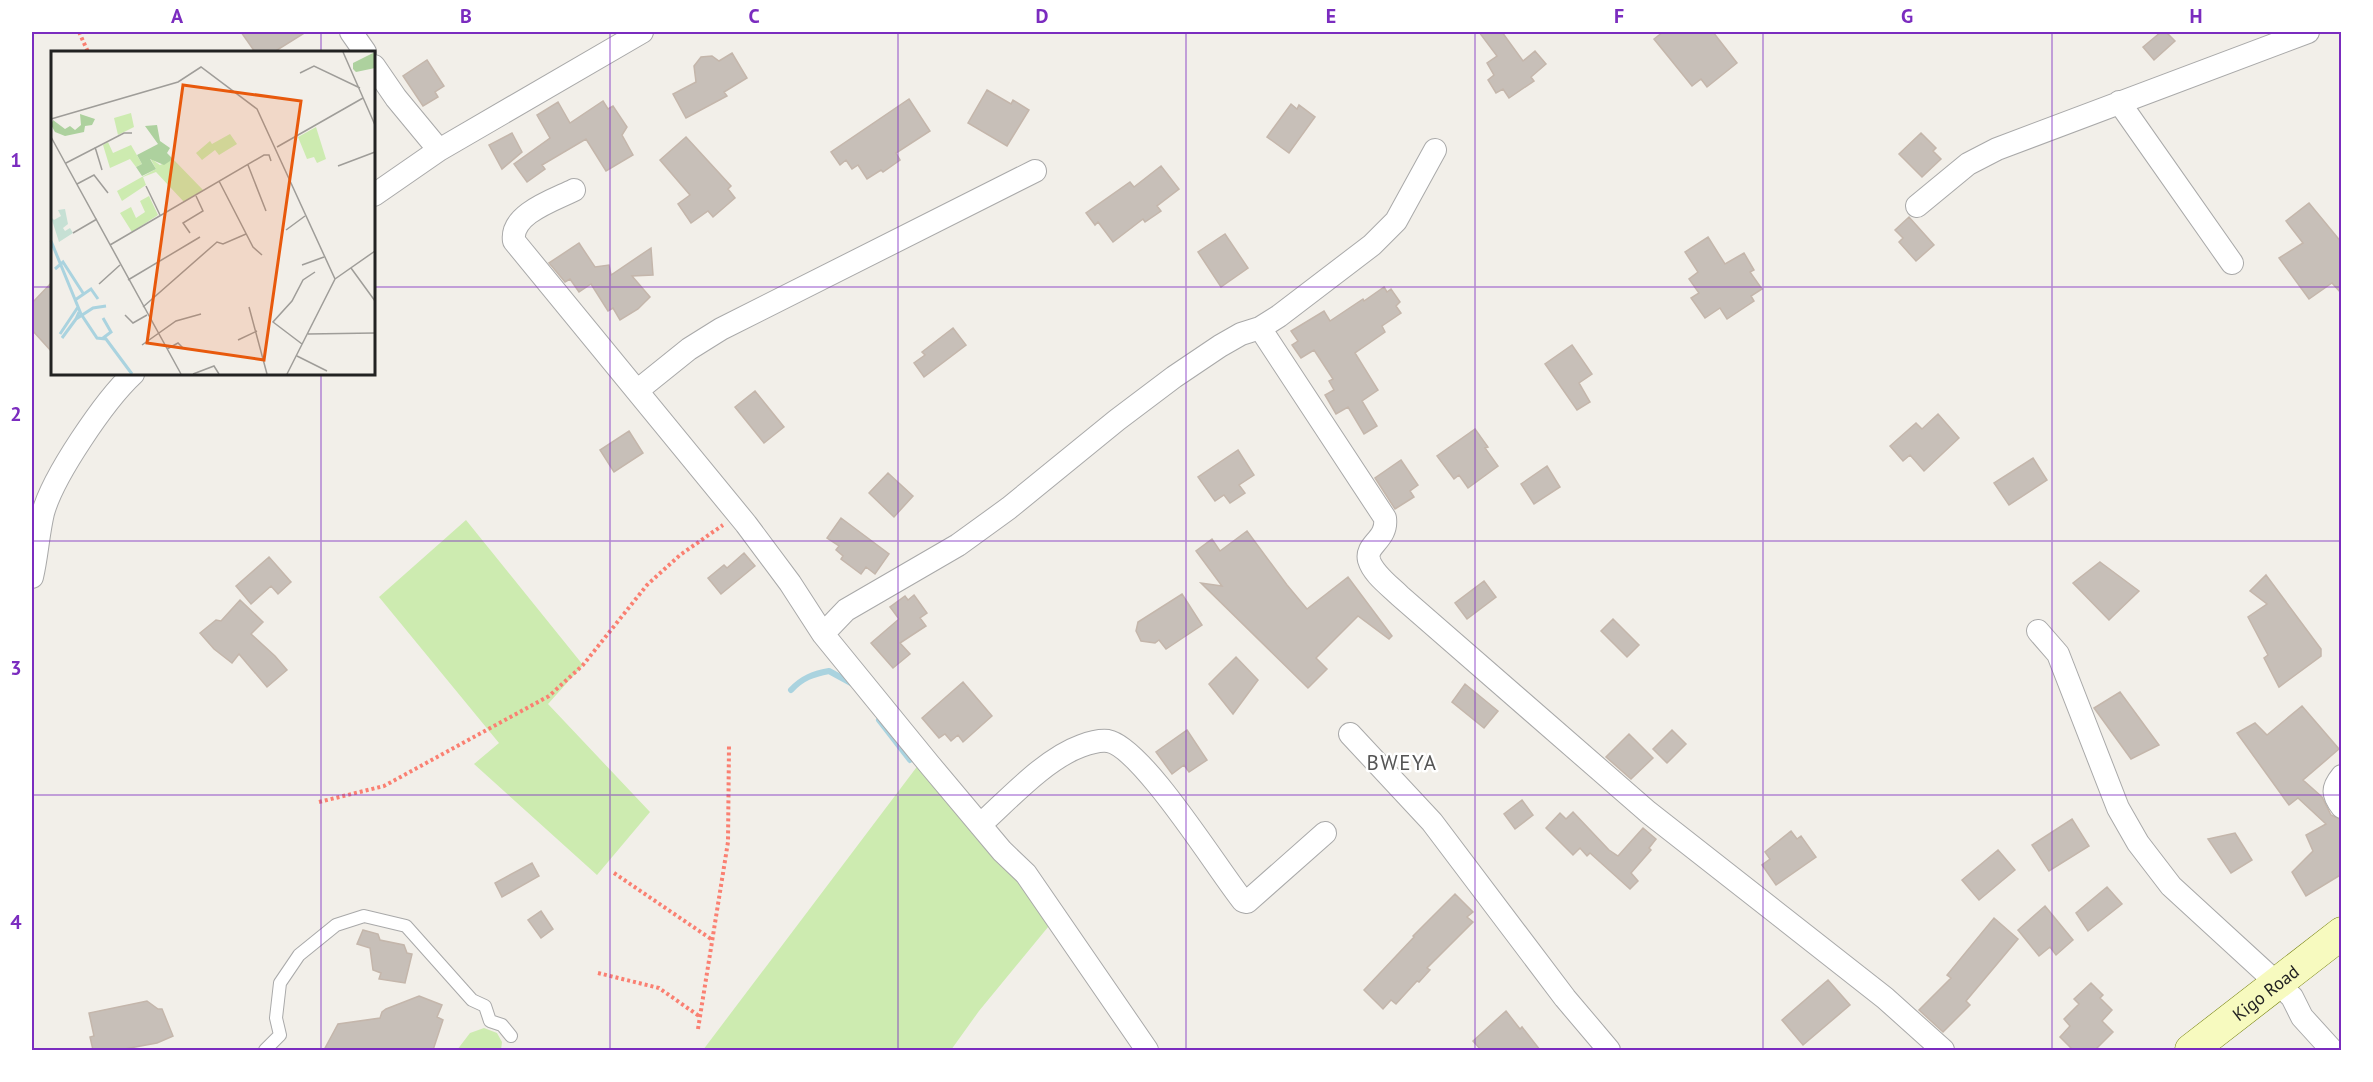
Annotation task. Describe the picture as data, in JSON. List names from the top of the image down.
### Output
{
  "streets": {
    "street": ["Kigo Road"]
  },
  "districts": ["BWEYA"],
  "grid": {
    "columns": [
      "A",
      "B",
      "C",
      "D",
      "E",
      "F",
      "G",
      "H"
    ],
    "rows": [
      "1",
      "2",
      "3",
      "4"
    ]
  }
}
